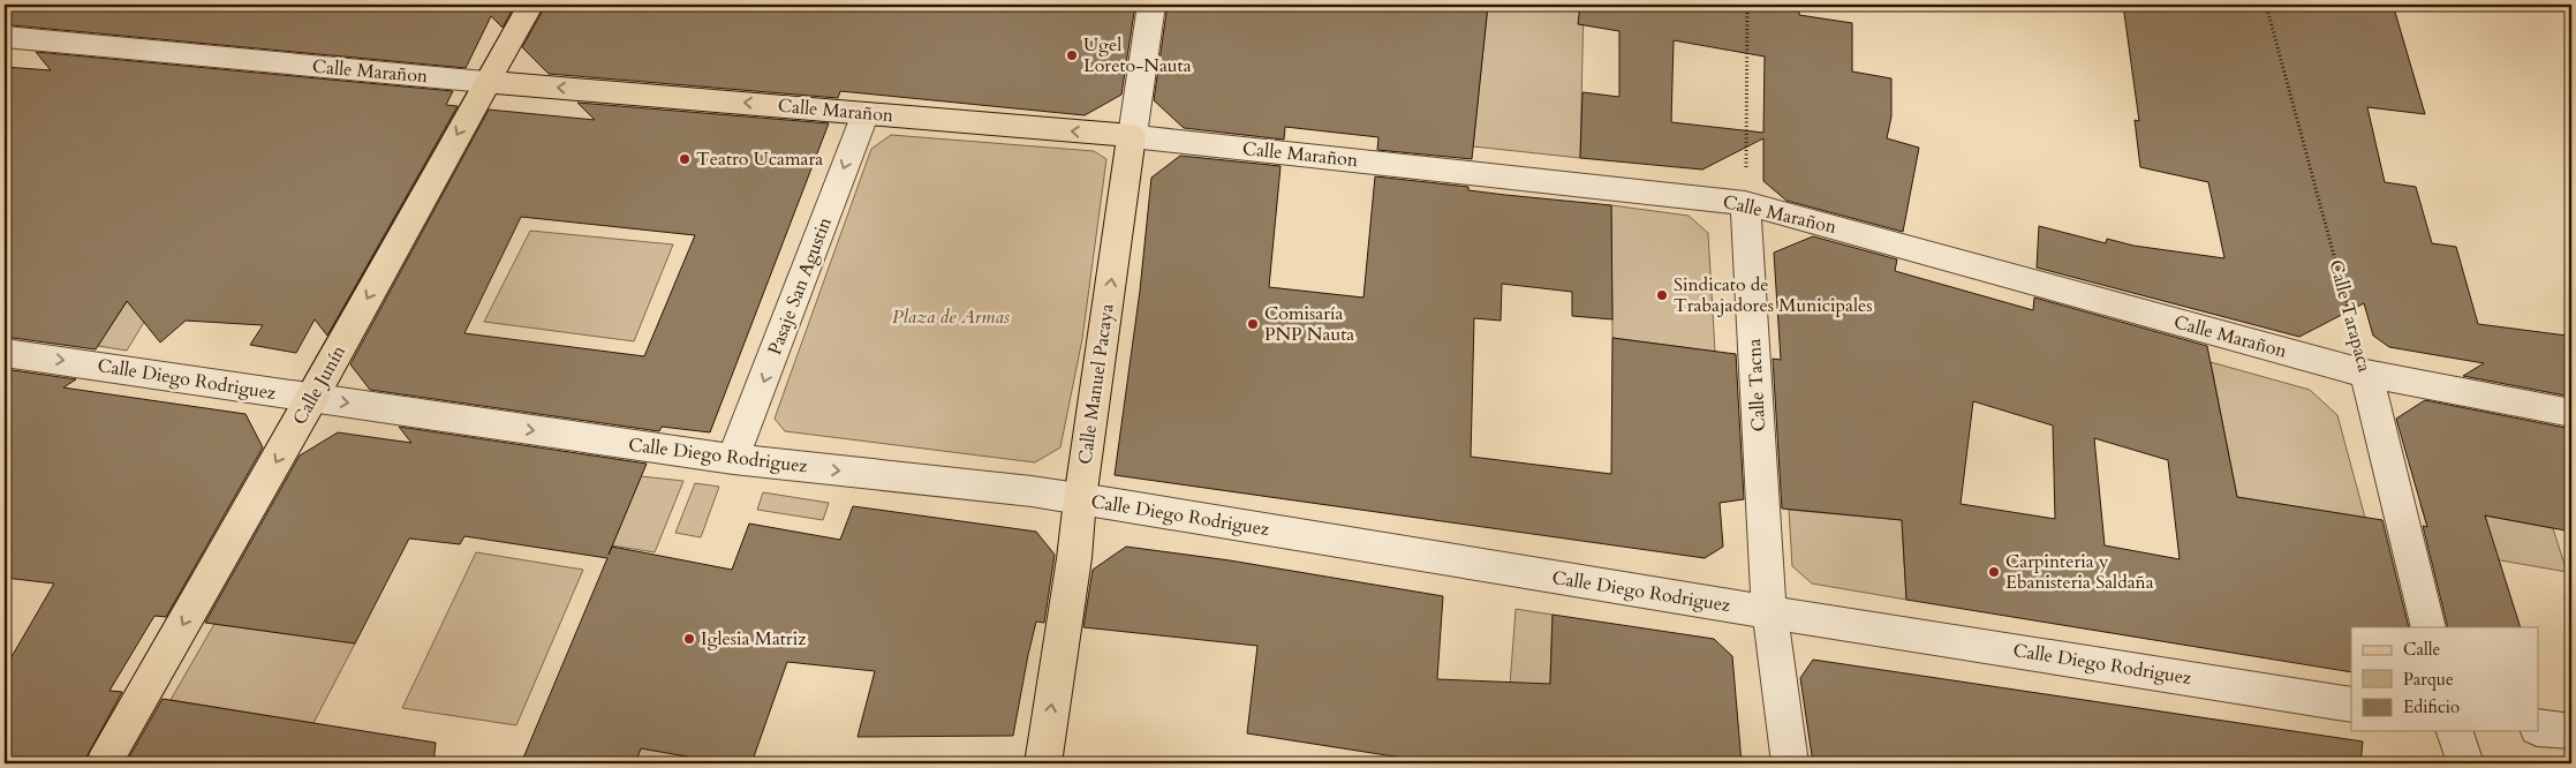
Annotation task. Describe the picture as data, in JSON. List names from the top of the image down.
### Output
{
  "streets": {
    "main road": ["Calle Marañon", "Calle Manuel Pacaya", "Calle Junín"],
    "street": [
      "Pasaje San Agustin",
      "Calle Tarapaca",
      "Calle Diego Rodriguez",
      "Calle Tacna"
    ]
  },
  "crossings": [
    ["Calle Marañon", "Pasaje San Agustin"],
    ["Calle Marañon", "Calle Tarapaca"],
    ["Calle Marañon", "Calle Manuel Pacaya"],
    ["Calle Marañon", "Calle Junín"],
    ["Calle Marañon", "Calle Tacna"],
    ["Pasaje San Agustin", "Calle Diego Rodriguez"],
    ["Calle Diego Rodriguez", "Calle Manuel Pacaya"],
    ["Calle Diego Rodriguez", "Calle Junín"],
    ["Calle Diego Rodriguez", "Calle Tacna"]
  ],
  "one_way": [
    "Pasaje San Agustin",
    "Calle Diego Rodriguez",
    "Calle Manuel Pacaya",
    "Calle Junín"
  ],
  "parks": ["Plaza de Armas"],
  "places": [
    "Ugel Loreto-Nauta",
    "Teatro Ucamara",
    "Sindicato de Trabajadores Municipales",
    "Comisaría PNP Nauta",
    "Carpinteria y Ebanisteria Saldaña",
    "Iglesia Matriz"
  ],
  "legend": ["Calle", "Parque", "Edificio"]
}
